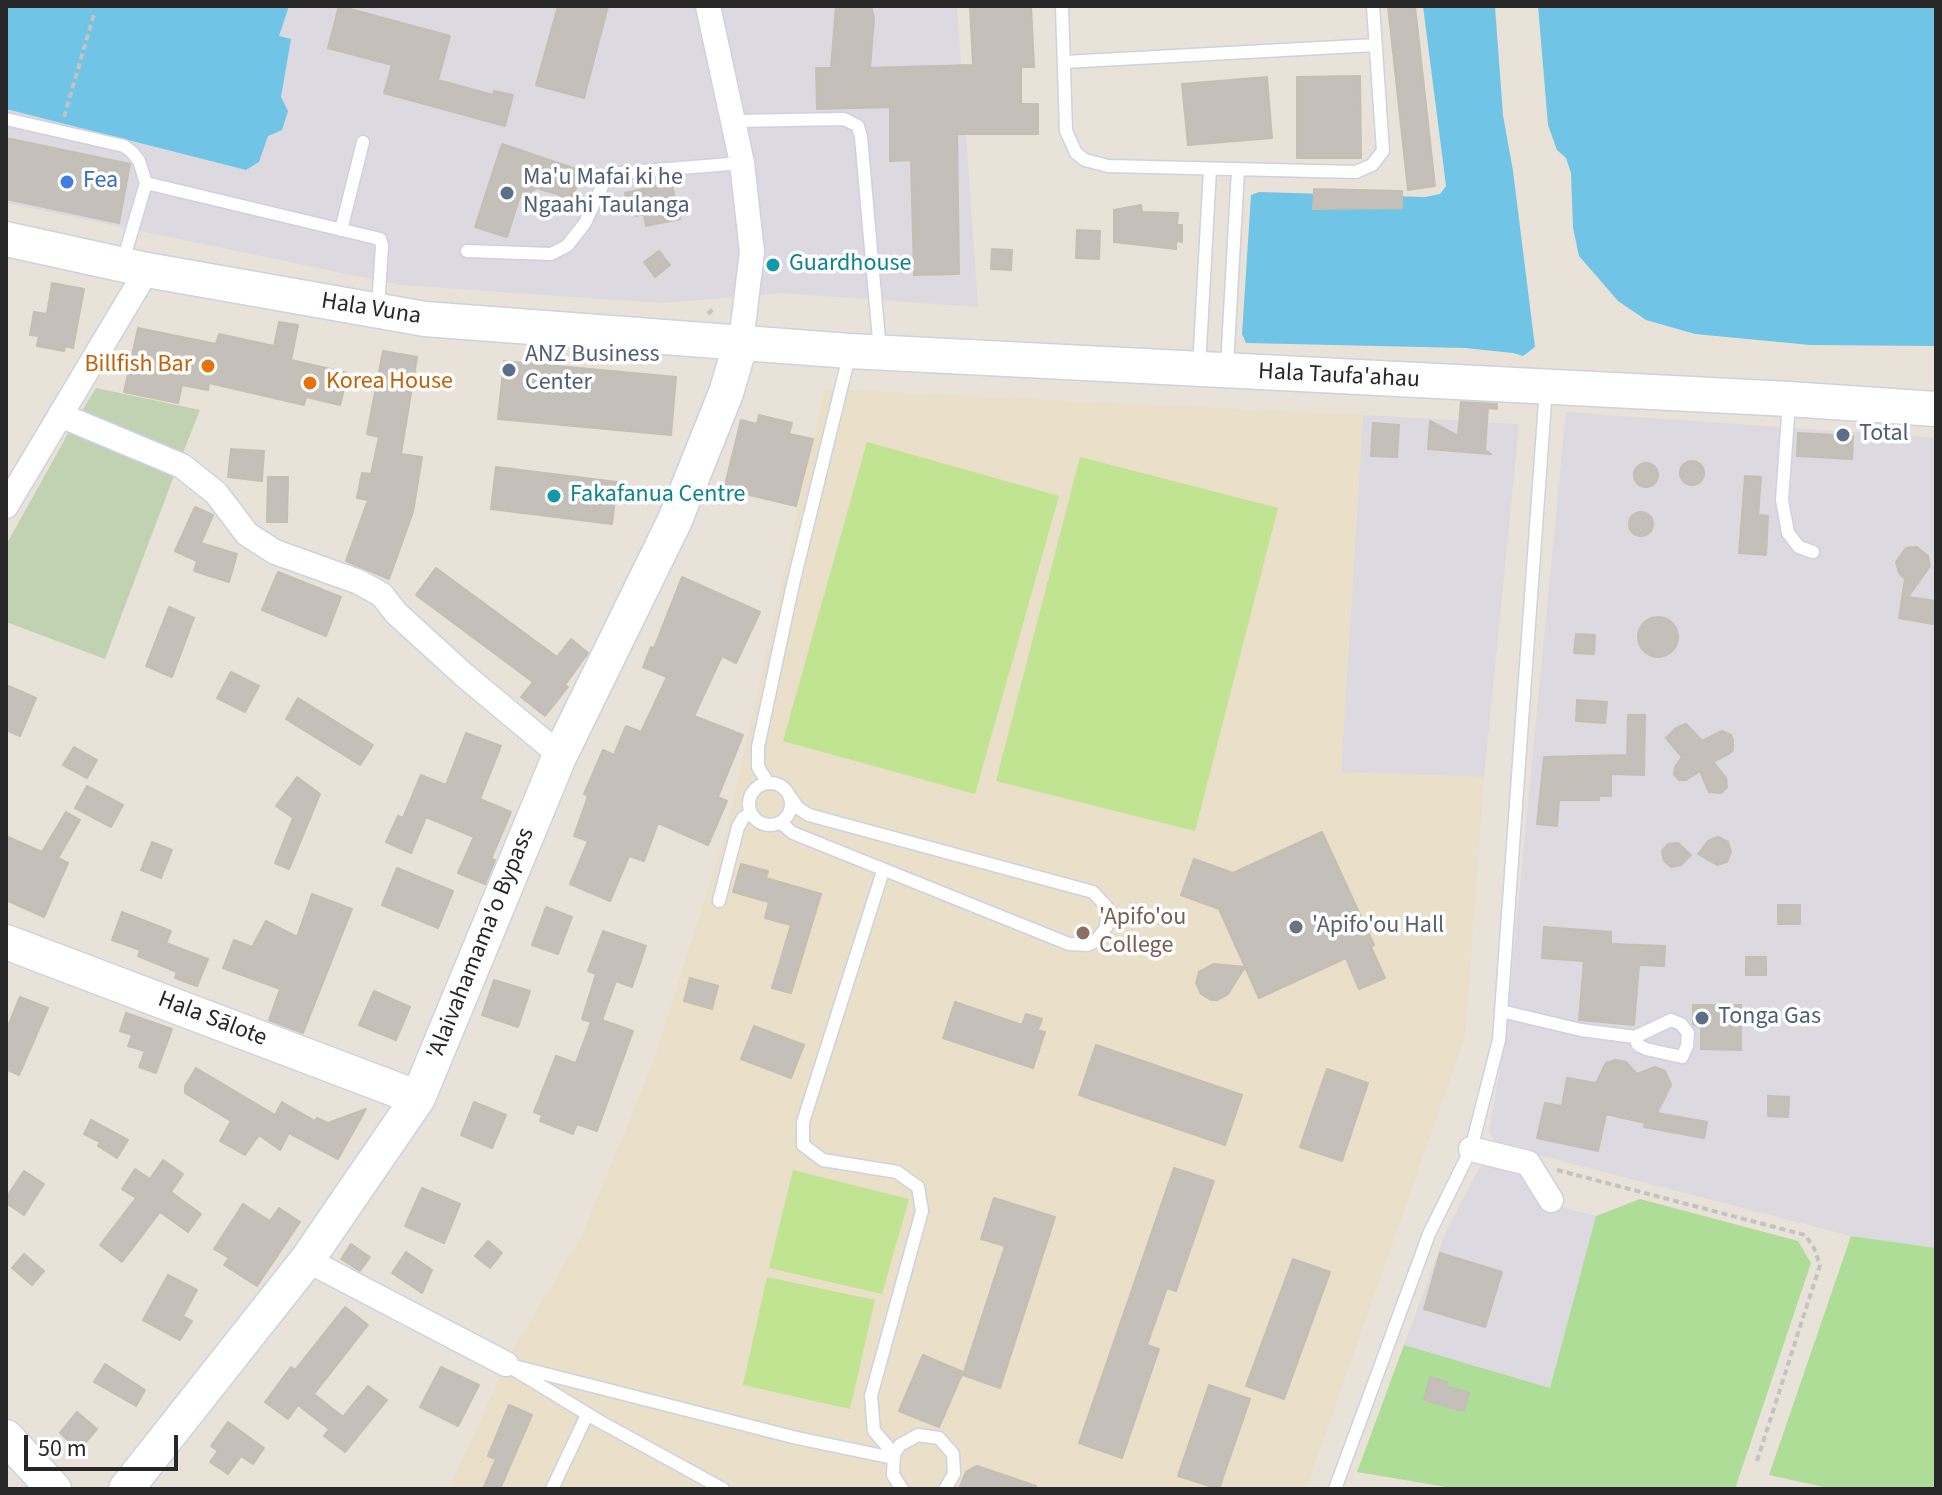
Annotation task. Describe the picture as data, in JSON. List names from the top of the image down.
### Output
{
  "streets": {
    "main road": [
      "Hala Vuna",
      "Hala Taufa'ahau",
      "'Alaivahamama'o Bypass",
      "Hala Sālote"
    ]
  },
  "crossings": [
    ["Hala Vuna", "Hala Taufa'ahau"],
    ["Hala Vuna", "'Alaivahamama'o Bypass"],
    ["Hala Taufa'ahau", "'Alaivahamama'o Bypass"],
    ["'Alaivahamama'o Bypass", "Hala Sālote"]
  ],
  "places": [
    "Fea",
    "Ma'u Mafai ki he Ngaahi Taulanga",
    "Guardhouse",
    "Billfish Bar",
    "ANZ Business Center",
    "Korea House",
    "Total",
    "Fakafanua Centre",
    "'Apifo'ou Hall",
    "'Apifo'ou College",
    "Tonga Gas"
  ],
  "scale_bar": "50 m"
}
